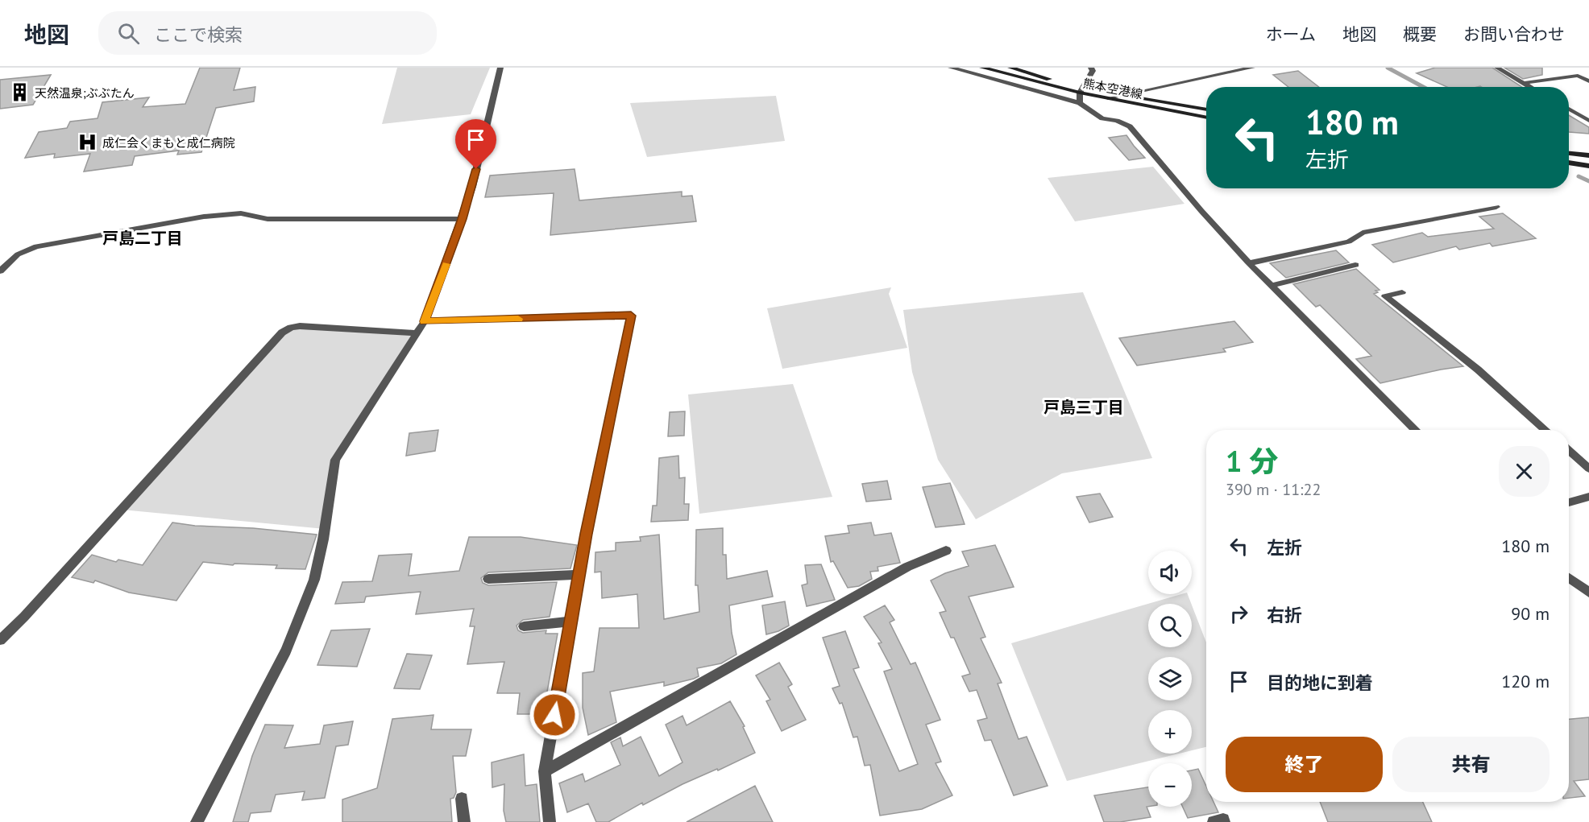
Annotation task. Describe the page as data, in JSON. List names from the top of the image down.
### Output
{
  "streets": {
    "main road": ["熊本空港線"]
  },
  "districts": ["戸島二丁目", "戸島三丁目"],
  "places": {
    "building": ["天然温泉;ぶぶたん"],
    "hospital": ["成仁会くまもと成仁病院"]
  },
  "page": {
    "header": "地図",
    "search": "ここで検索",
    "nav": [
      "ホーム",
      "地図",
      "概要",
      "お問い合わせ"
    ],
    "turn": ["180 m", "左折"],
    "heading": ["1 分", "390 m · 11:22"],
    "list": [
      {
        "name": "左折",
        "value": "180 m"
      },
      {
        "name": "右折",
        "value": "90 m"
      },
      {
        "name": "目的地に到着",
        "value": "120 m"
      }
    ],
    "map_buttons": ["+", "−"],
    "buttons": ["終了", "共有"]
  }
}
